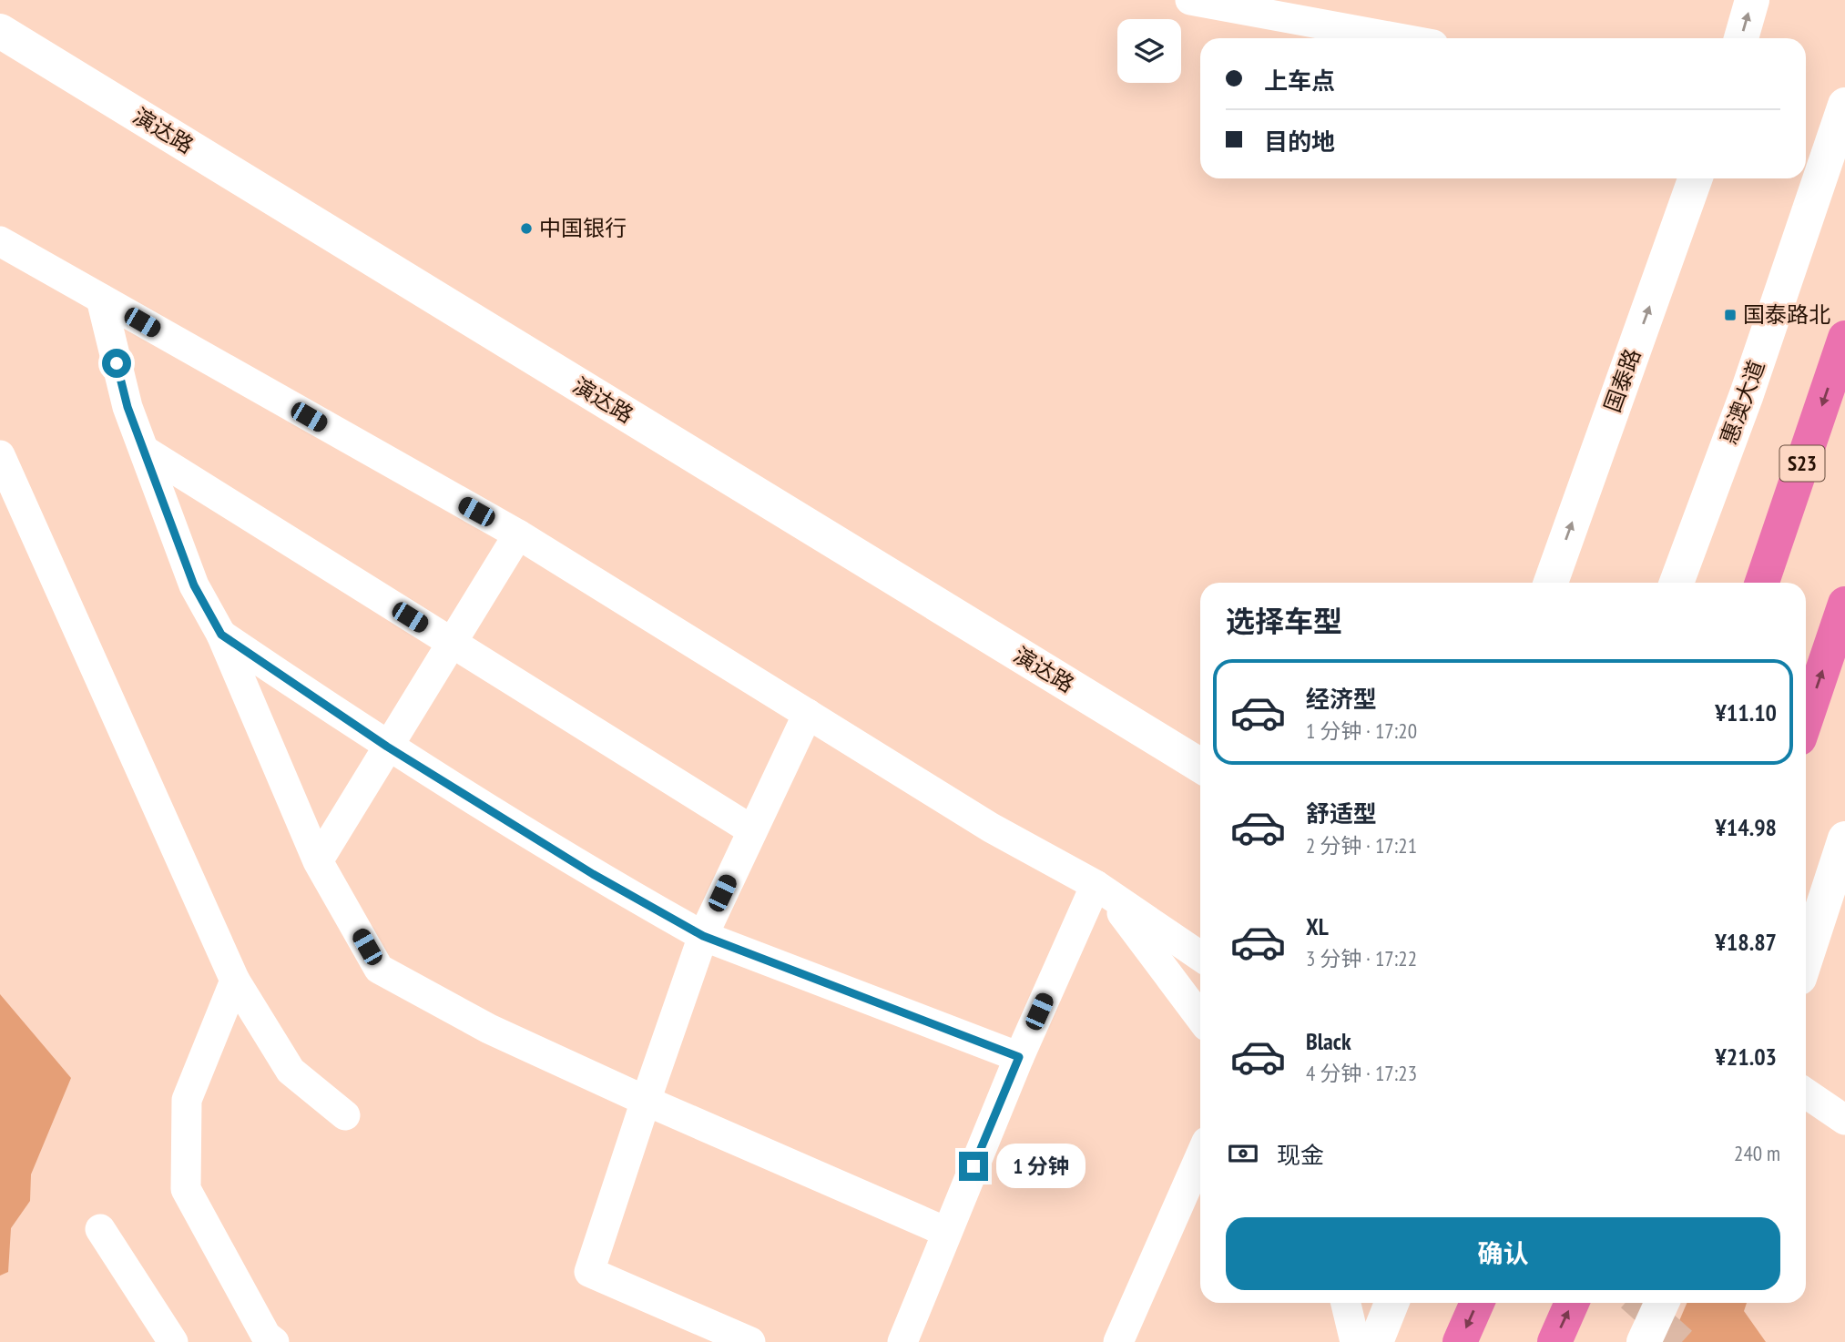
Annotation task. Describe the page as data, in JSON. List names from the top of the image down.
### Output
{
  "streets": {
    "highway": ["S23"],
    "street": ["演达路", "国泰路", "惠澳大道"]
  },
  "one_way": ["国泰路"],
  "places": {
    "other": ["中国银行"],
    "transit": ["国泰路北"]
  },
  "page": {
    "banner": ["上车点", "目的地"],
    "heading": "选择车型",
    "list": [
      {
        "name": "经济型",
        "note": "1 分钟 · 17:20",
        "value": "¥11.10"
      },
      {
        "name": "舒适型",
        "note": "2 分钟 · 17:21",
        "value": "¥14.98"
      },
      {
        "name": "XL",
        "note": "3 分钟 · 17:22",
        "value": "¥18.87"
      },
      {
        "name": "Black",
        "note": "4 分钟 · 17:23",
        "value": "¥21.03"
      }
    ],
    "pay": ["现金", "240 m"],
    "bubble": "1 分钟",
    "buttons": "确认"
  }
}
